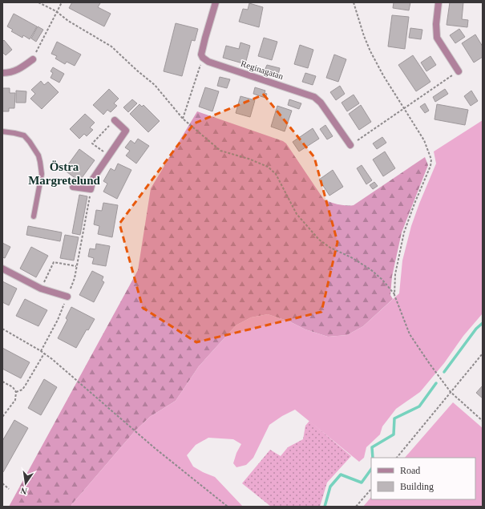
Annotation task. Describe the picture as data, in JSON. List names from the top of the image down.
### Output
{
  "streets": {
    "street": ["Reginagatan"]
  },
  "districts": ["Östra Margretelund"],
  "legend": ["Road", "Building"],
  "north": "bottom"
}
